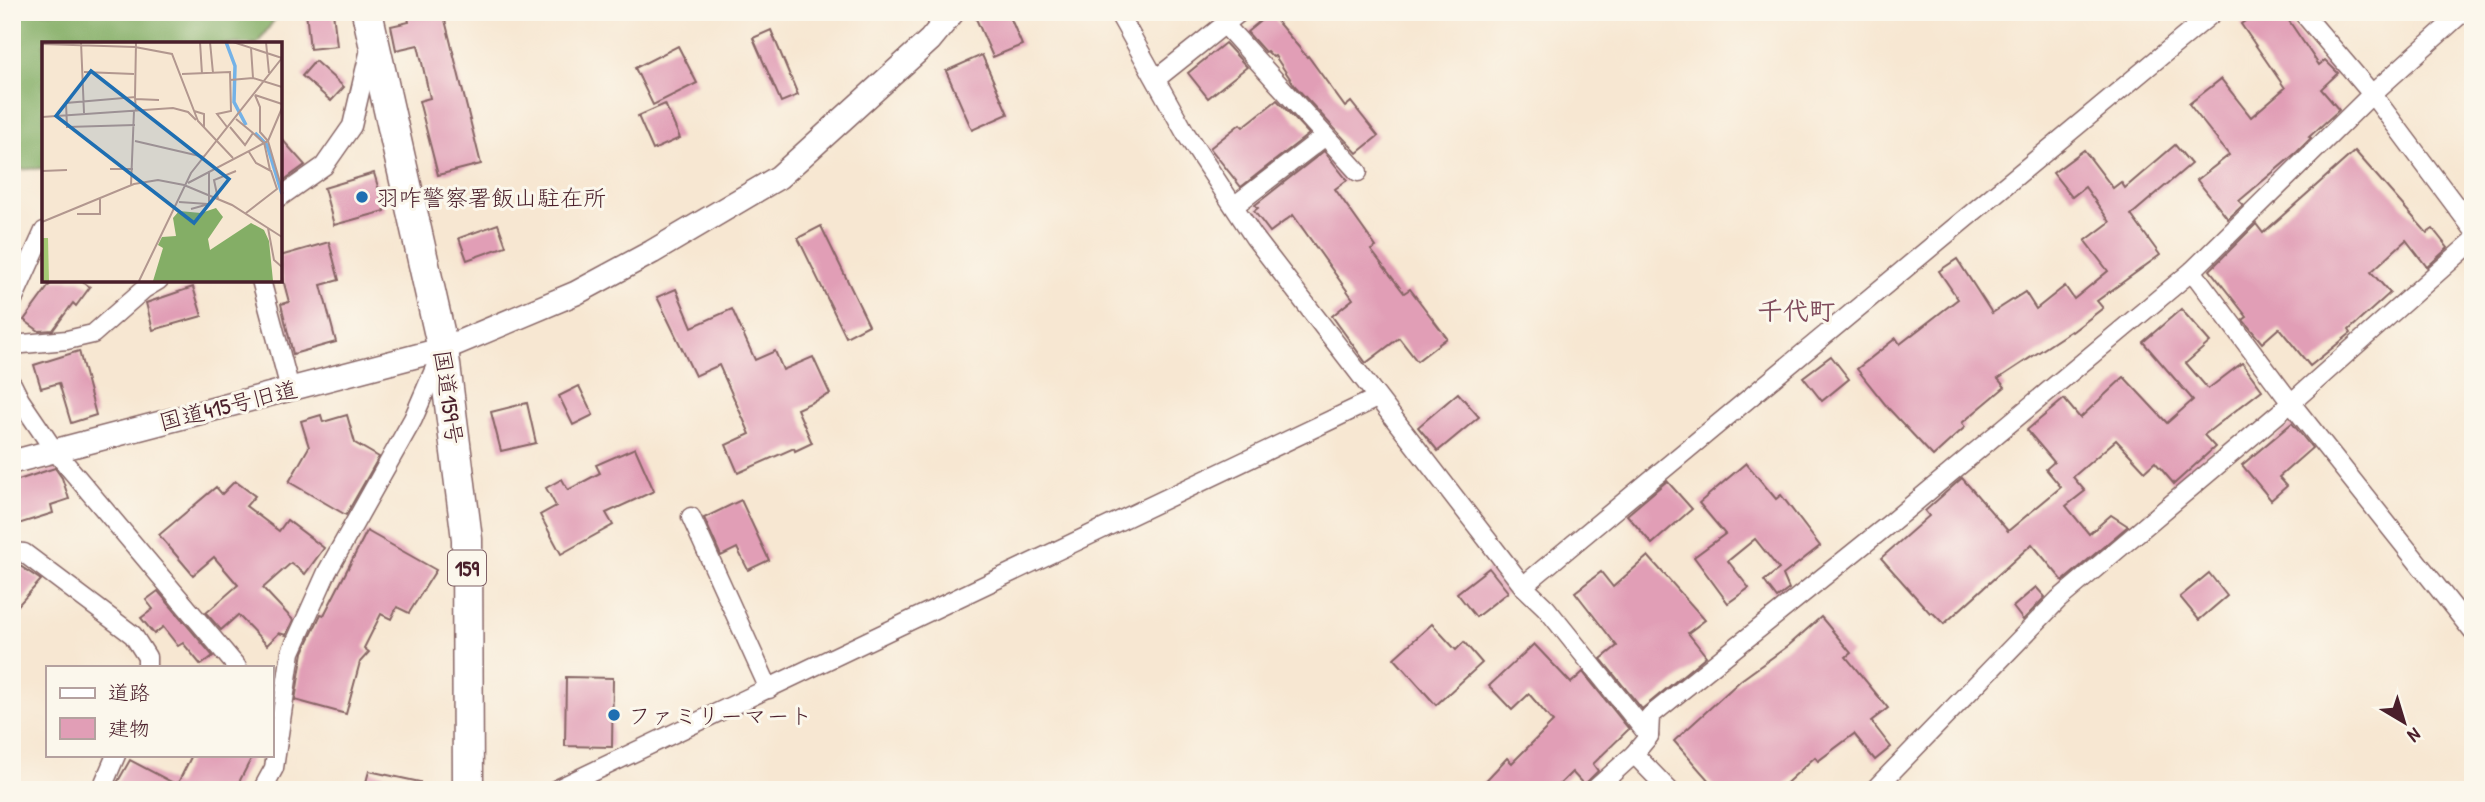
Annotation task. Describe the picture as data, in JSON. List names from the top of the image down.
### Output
{
  "streets": {
    "highway": ["国道159号", "159"],
    "street": ["国道415号旧道"]
  },
  "crossings": [
    ["国道159号", "国道415号旧道"]
  ],
  "districts": ["千代町"],
  "places": ["羽咋警察署飯山駐在所", "ファミリーマート"],
  "legend": ["道路", "建物"],
  "north": "bottom right"
}
